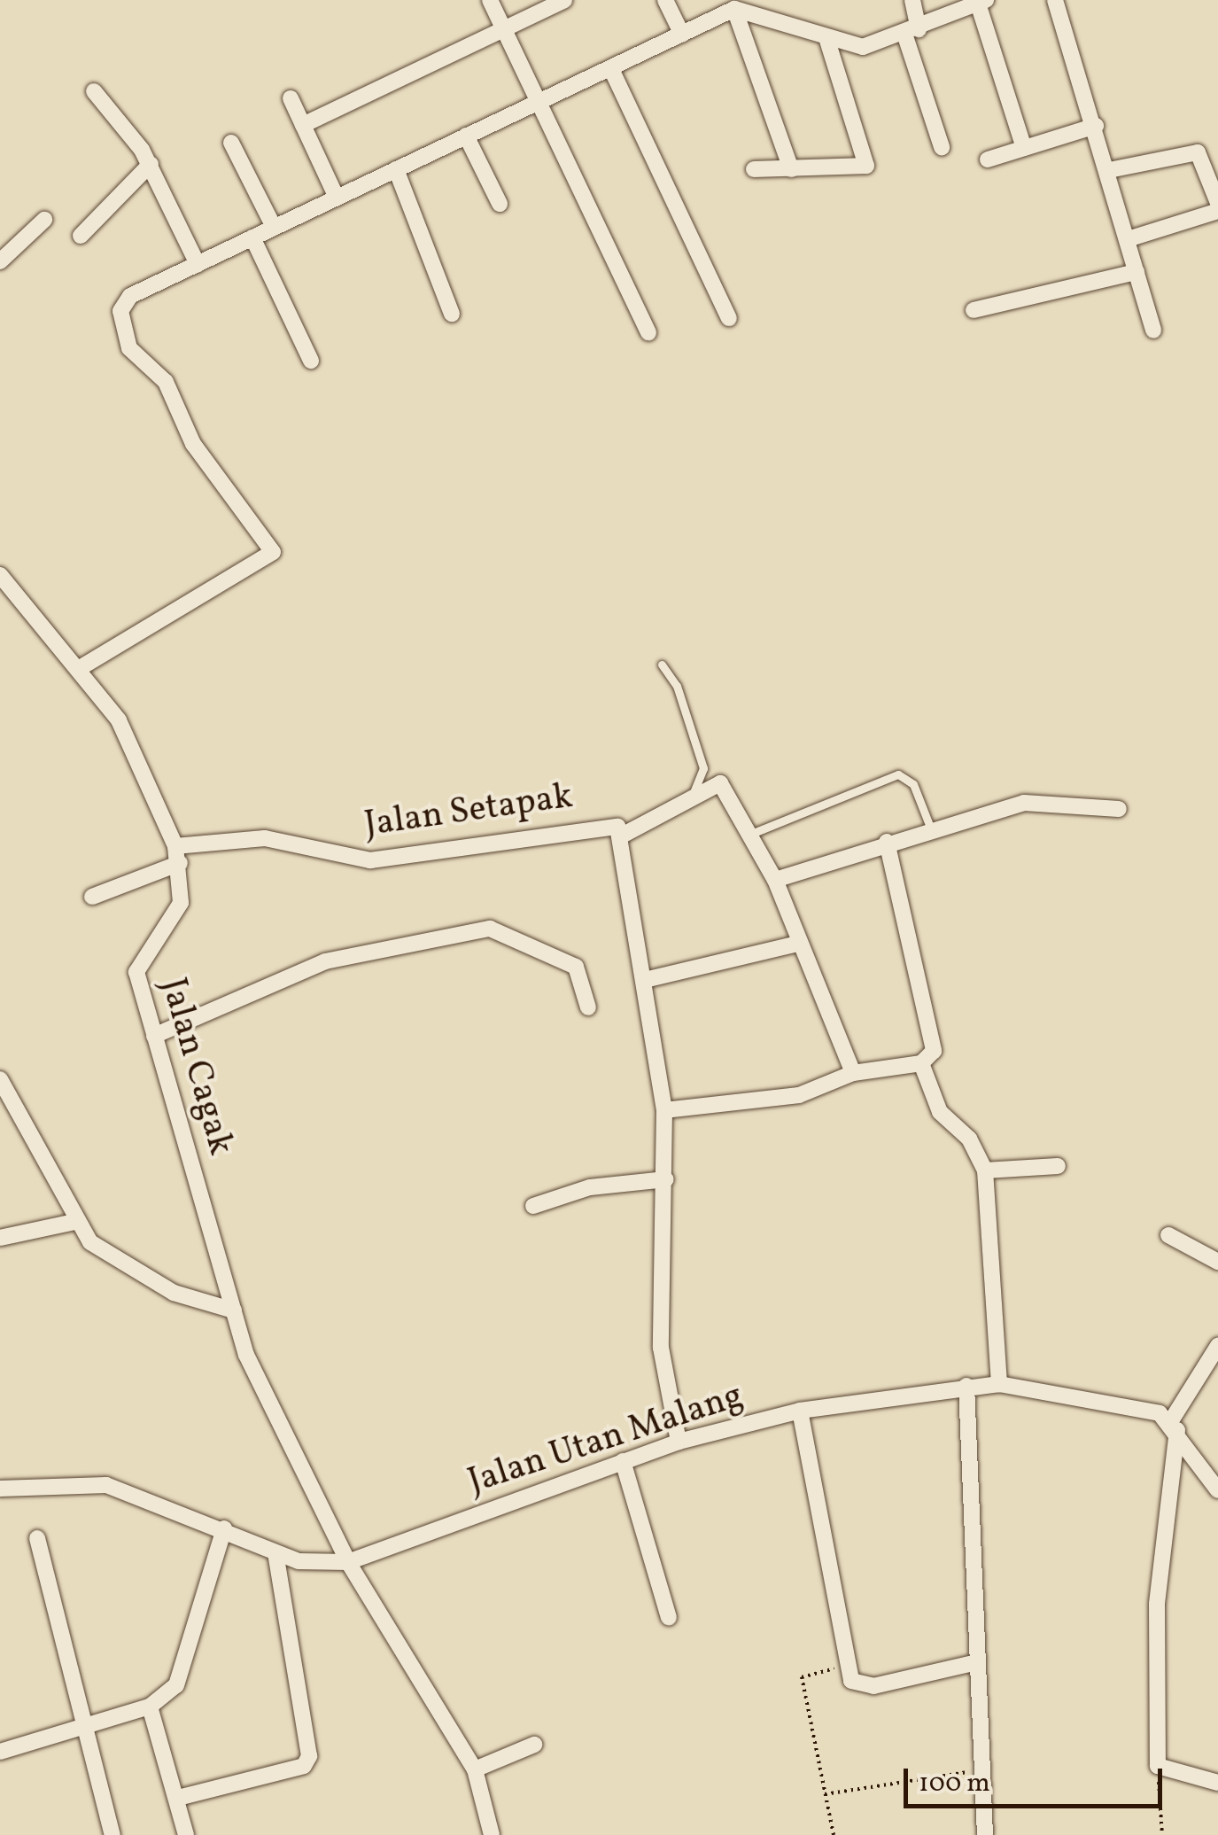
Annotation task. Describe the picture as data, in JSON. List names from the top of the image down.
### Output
{
  "streets": {
    "street": ["Jalan Setapak", "Jalan Cagak", "Jalan Utan Malang"]
  },
  "crossings": [
    ["Jalan Setapak", "Jalan Cagak"],
    ["Jalan Setapak", "Jalan Utan Malang"],
    ["Jalan Cagak", "Jalan Utan Malang"]
  ],
  "scale_bar": "100 m"
}
